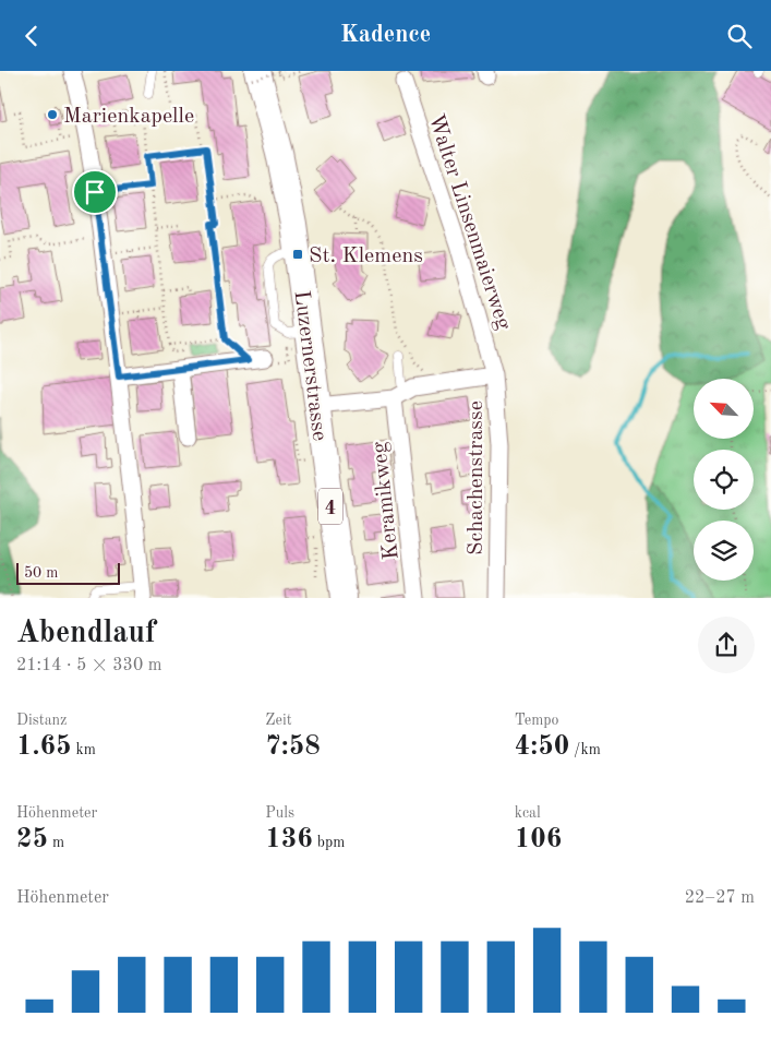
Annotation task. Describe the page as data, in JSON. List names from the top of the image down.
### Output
{
  "streets": {
    "main road": ["Luzernerstrasse", "4"],
    "street": ["Walter Linsenmaierweg", "Schachenstrasse", "Keramikweg"]
  },
  "crossings": [
    ["Walter Linsenmaierweg", "Schachenstrasse"],
    ["Luzernerstrasse", "Schachenstrasse"],
    ["Schachenstrasse", "Keramikweg"]
  ],
  "places": {
    "other": ["Marienkapelle"],
    "transit": ["St. Klemens"]
  },
  "scale_bar": "50 m",
  "north": "top left",
  "page": {
    "header": "Kadence",
    "scale": "50 m",
    "heading": ["Abendlauf", "21:14 · 5 × 330 m"],
    "stats": [
      ["Distanz", "1.65 km"],
      ["Zeit", "7:58"],
      ["Tempo", "4:50 /km"],
      ["Höhenmeter", "25 m"],
      ["Puls", "136 bpm"],
      ["kcal", "106"]
    ],
    "chart": ["Höhenmeter", "22–27 m"]
  }
}
